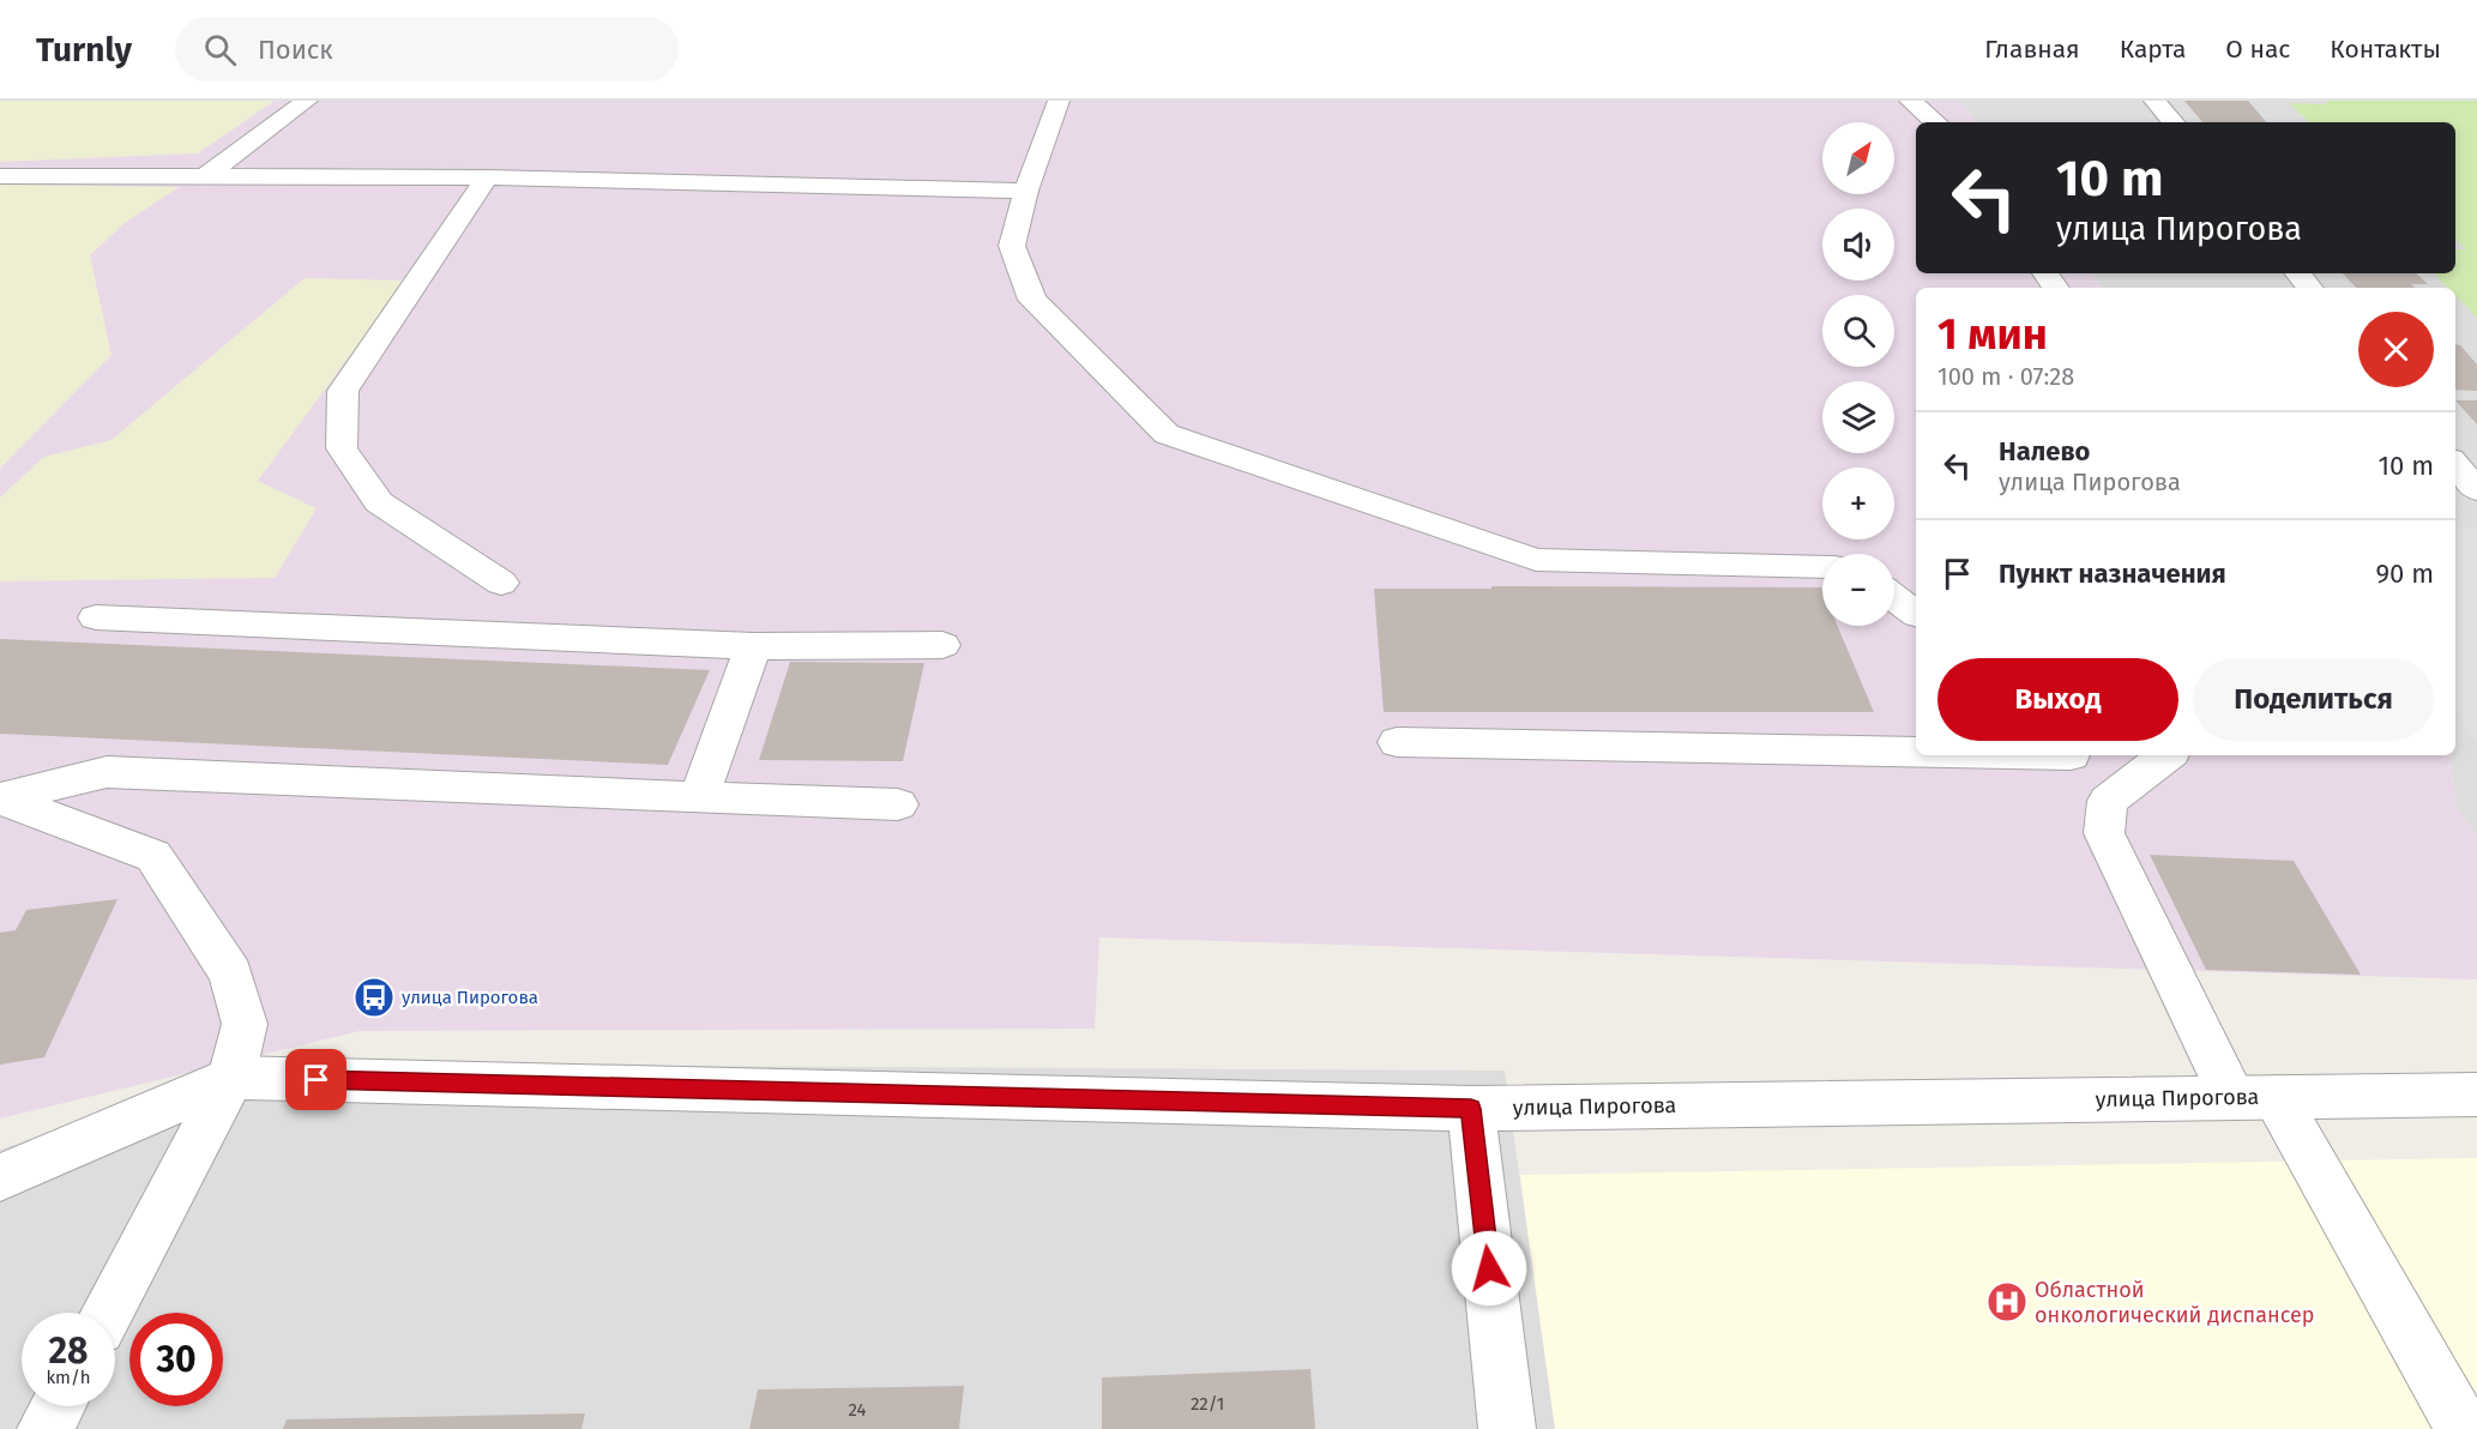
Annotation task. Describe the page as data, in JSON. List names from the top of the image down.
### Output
{
  "streets": {
    "street": ["улица Пирогова"]
  },
  "places": {
    "bus stop": ["улица Пирогова"],
    "hospital": ["Областной онкологический диспансер"]
  },
  "house_numbers": ["22/1", "24"],
  "north": "top right",
  "page": {
    "header": "Turnly",
    "search": "Поиск",
    "nav": [
      "Главная",
      "Карта",
      "О нас",
      "Контакты"
    ],
    "map_buttons": ["+", "−"],
    "turn": ["10 m", "улица Пирогова"],
    "heading": ["1 мин", "100 m · 07:28"],
    "list": [
      {
        "name": "Налево",
        "note": "улица Пирогова",
        "value": "10 m"
      },
      {
        "name": "Пункт назначения",
        "value": "90 m"
      }
    ],
    "buttons": ["Выход", "Поделиться"],
    "speed": "28 km/h",
    "limit": "30"
  }
}
